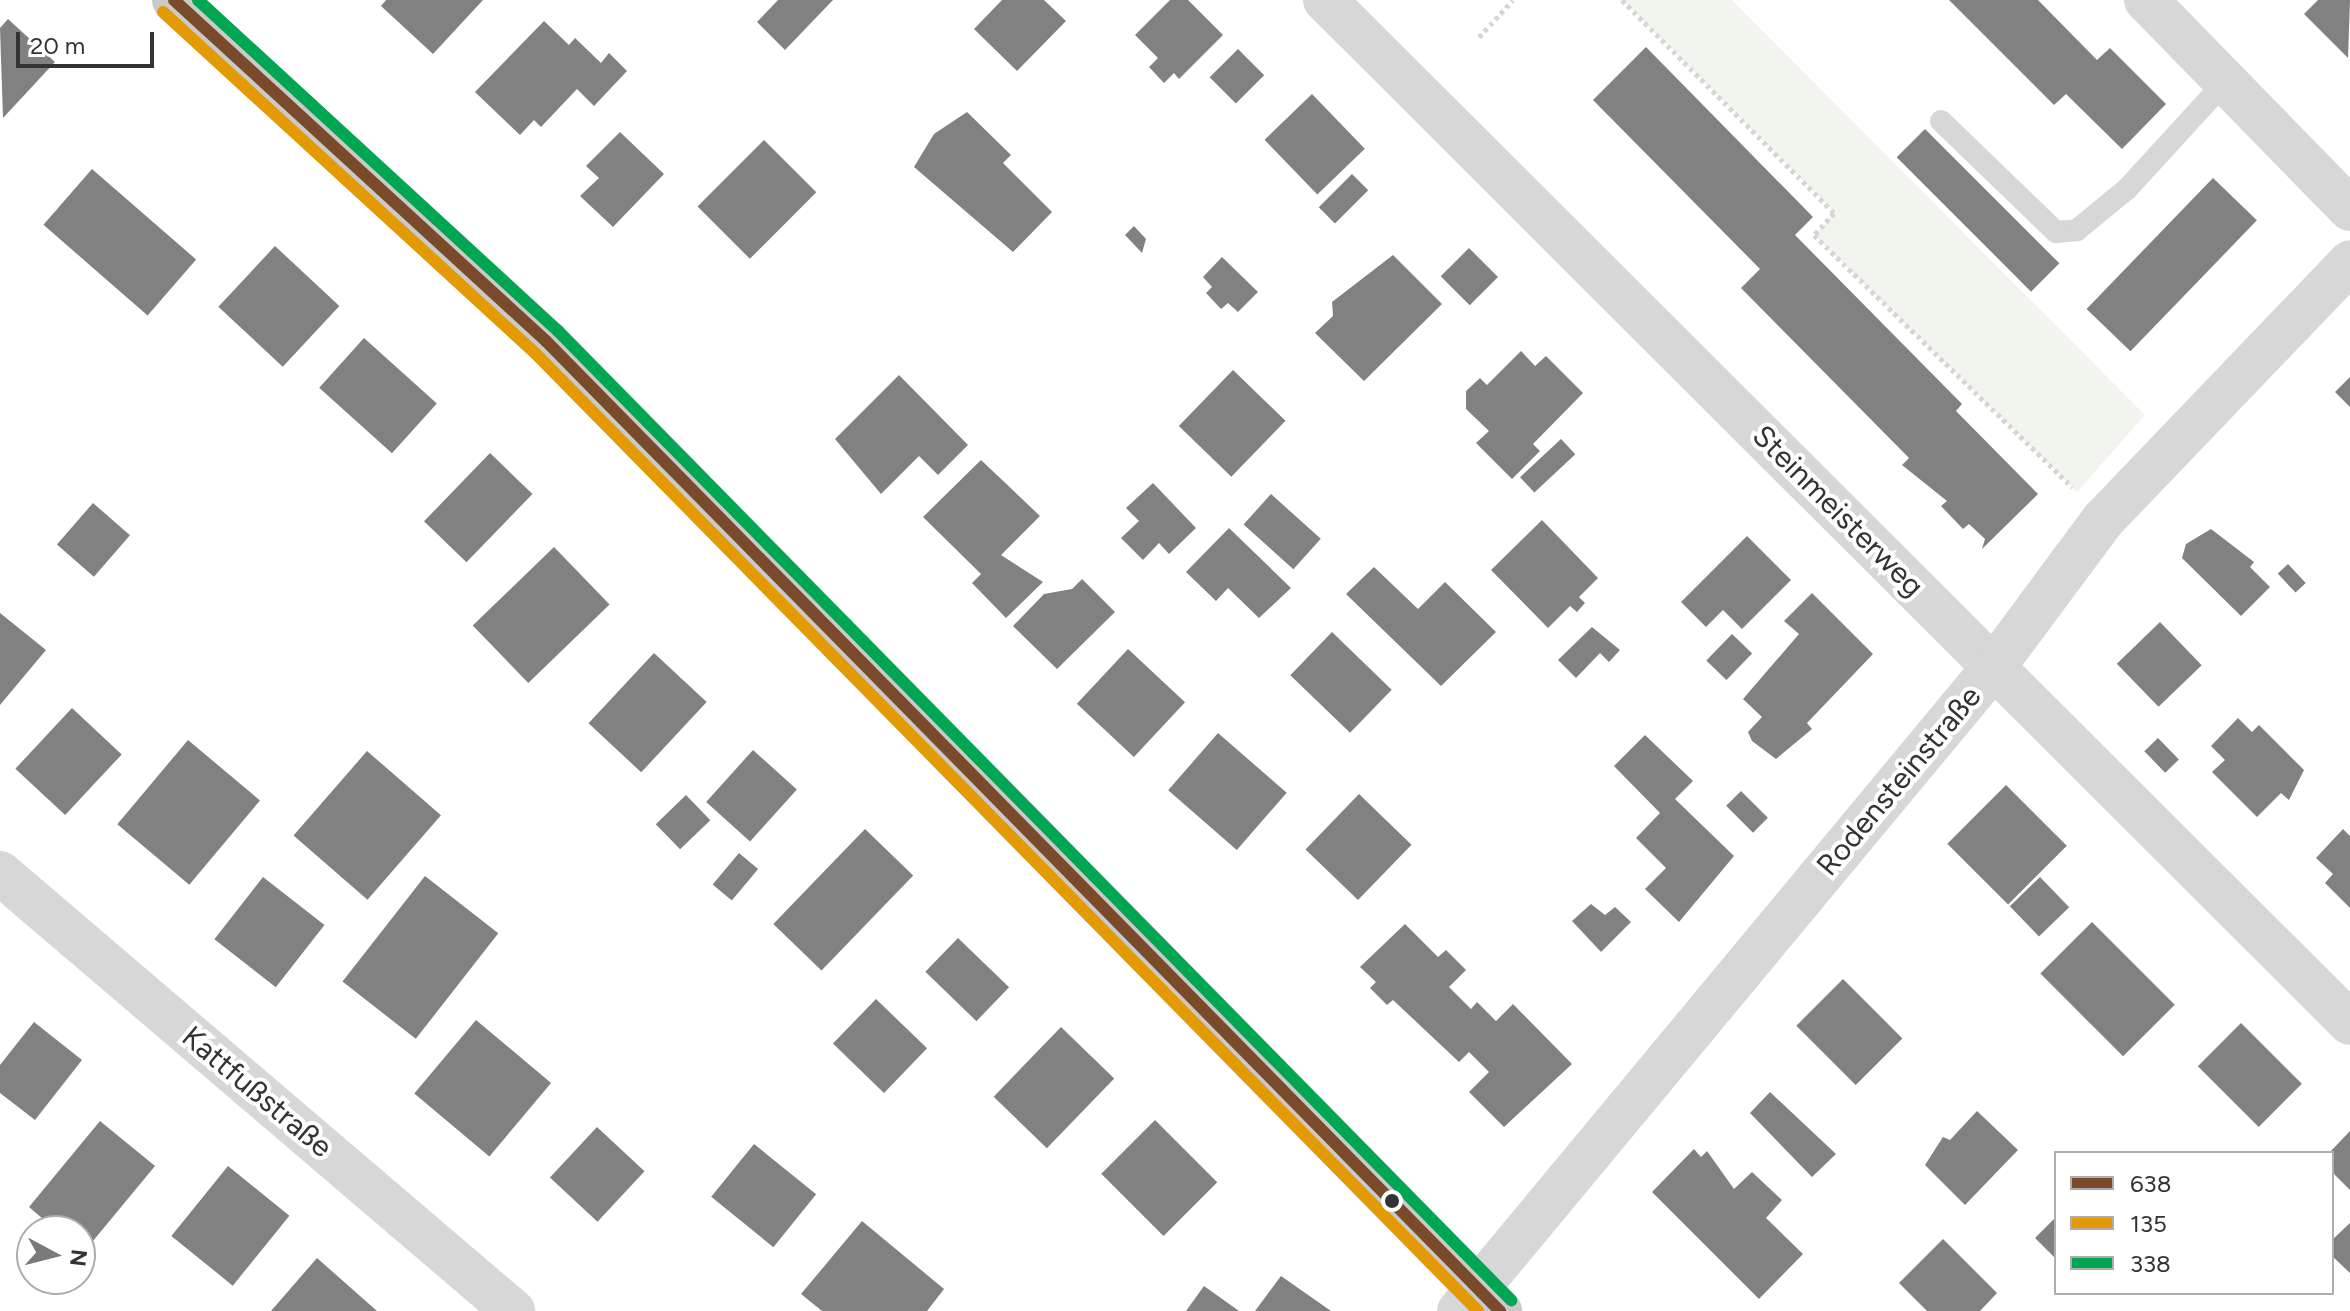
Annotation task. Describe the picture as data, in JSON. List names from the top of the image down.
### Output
{
  "streets": {
    "street": ["Steinmeisterweg", "Rodensteinstraße", "Kattfußstraße"]
  },
  "crossings": [
    ["Steinmeisterweg", "Rodensteinstraße"]
  ],
  "lines": ["transit line 638", "transit line 338", "transit line 135"],
  "legend": ["638", "135", "338"],
  "scale_bar": "20 m",
  "north": "right"
}
